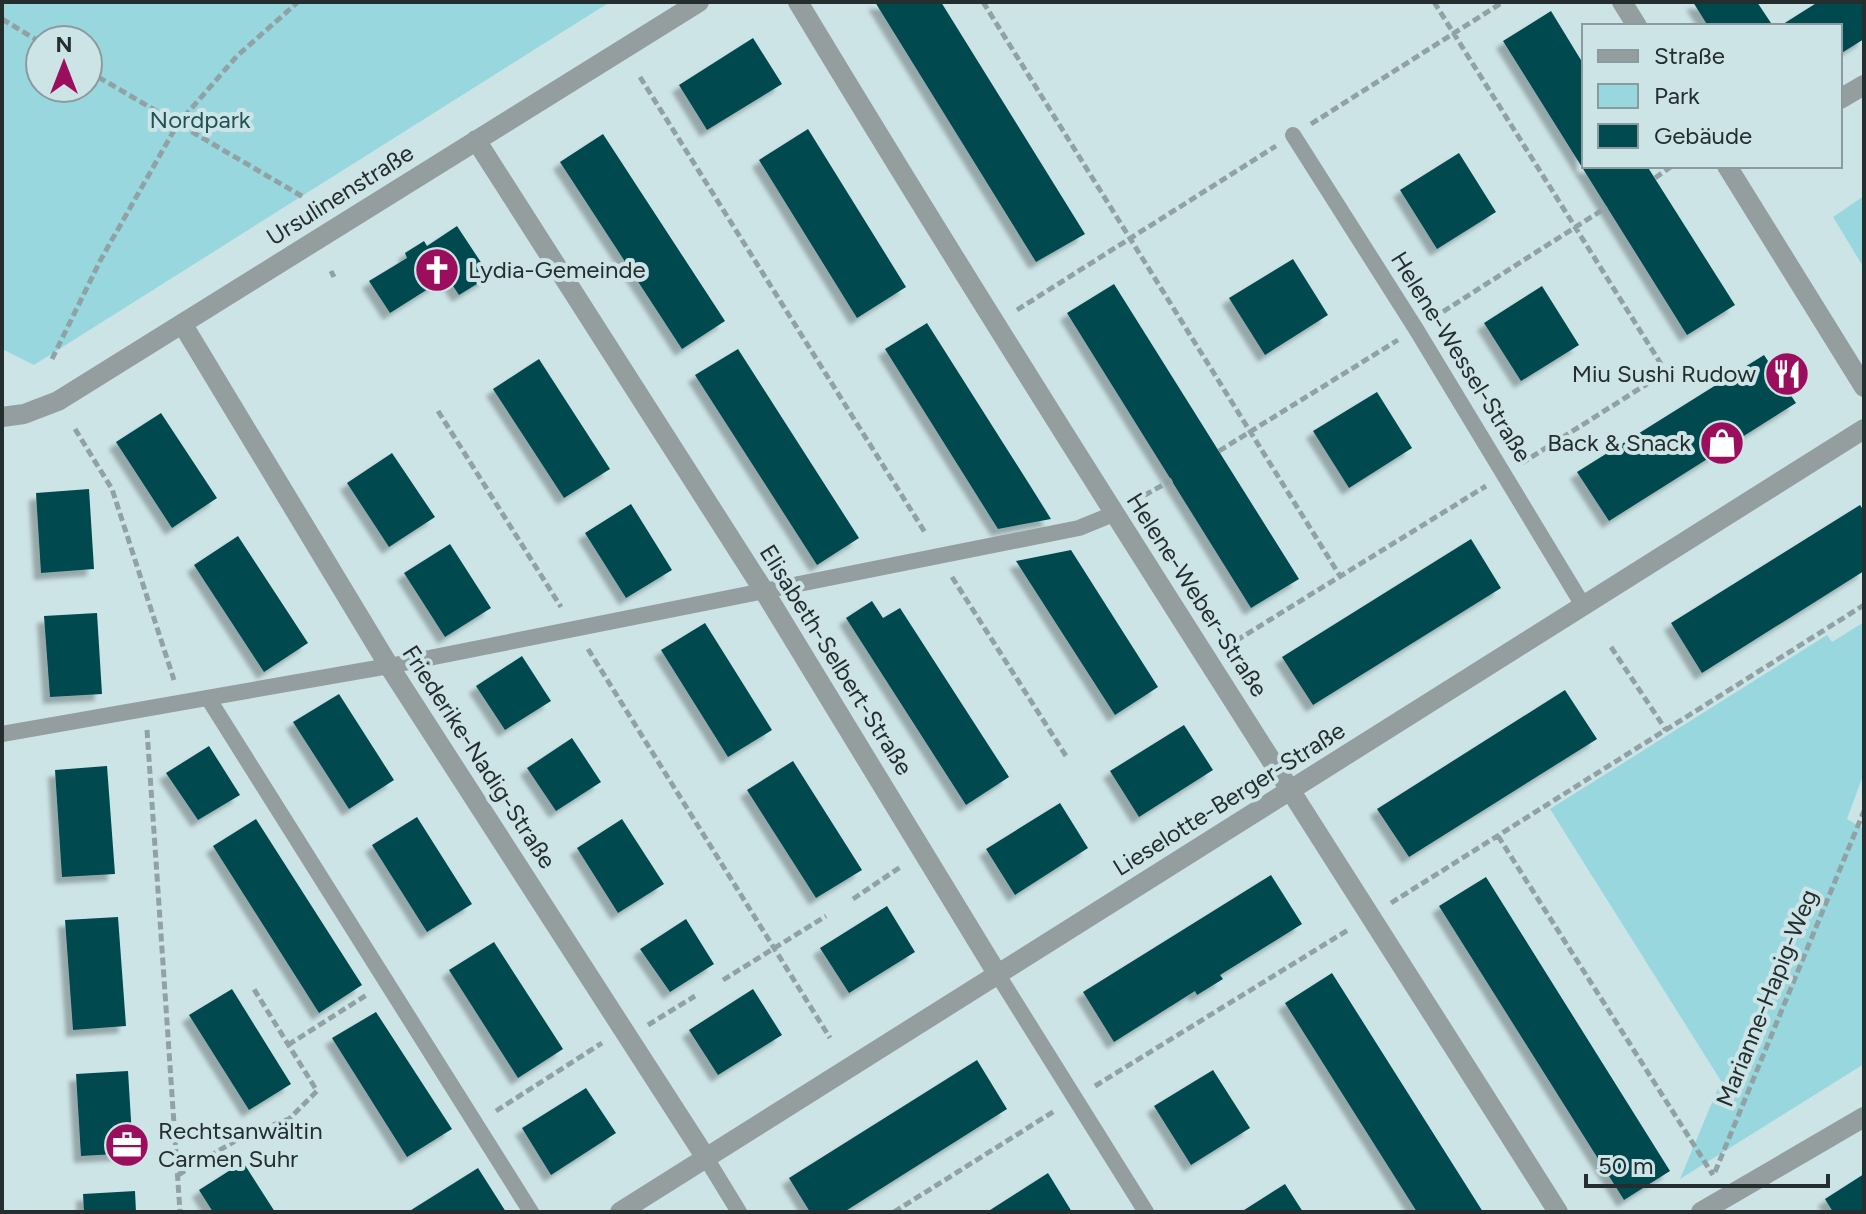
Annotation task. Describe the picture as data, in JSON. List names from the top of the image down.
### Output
{
  "streets": {
    "street": [
      "Ursulinenstraße",
      "Helene-Weber-Straße",
      "Elisabeth-Selbert-Straße",
      "Friederike-Nadig-Straße",
      "Lieselotte-Berger-Straße"
    ],
    "lane": ["Helene-Wessel-Straße"],
    "path": ["Marianne-Hapig-Weg"]
  },
  "crossings": [
    ["Ursulinenstraße", "Elisabeth-Selbert-Straße"],
    ["Ursulinenstraße", "Friederike-Nadig-Straße"],
    ["Helene-Wessel-Straße", "Lieselotte-Berger-Straße"],
    ["Helene-Weber-Straße", "Lieselotte-Berger-Straße"],
    ["Elisabeth-Selbert-Straße", "Lieselotte-Berger-Straße"],
    ["Friederike-Nadig-Straße", "Lieselotte-Berger-Straße"]
  ],
  "parks": ["Nordpark"],
  "places": {
    "church": ["Lydia-Gemeinde"],
    "restaurant": ["Miu Sushi Rudow"],
    "shop": ["Back & Snack"],
    "office": ["Rechtsanwältin Carmen Suhr"]
  },
  "legend": ["Straße", "Park", "Gebäude"],
  "scale_bar": "50 m",
  "north": "top"
}
